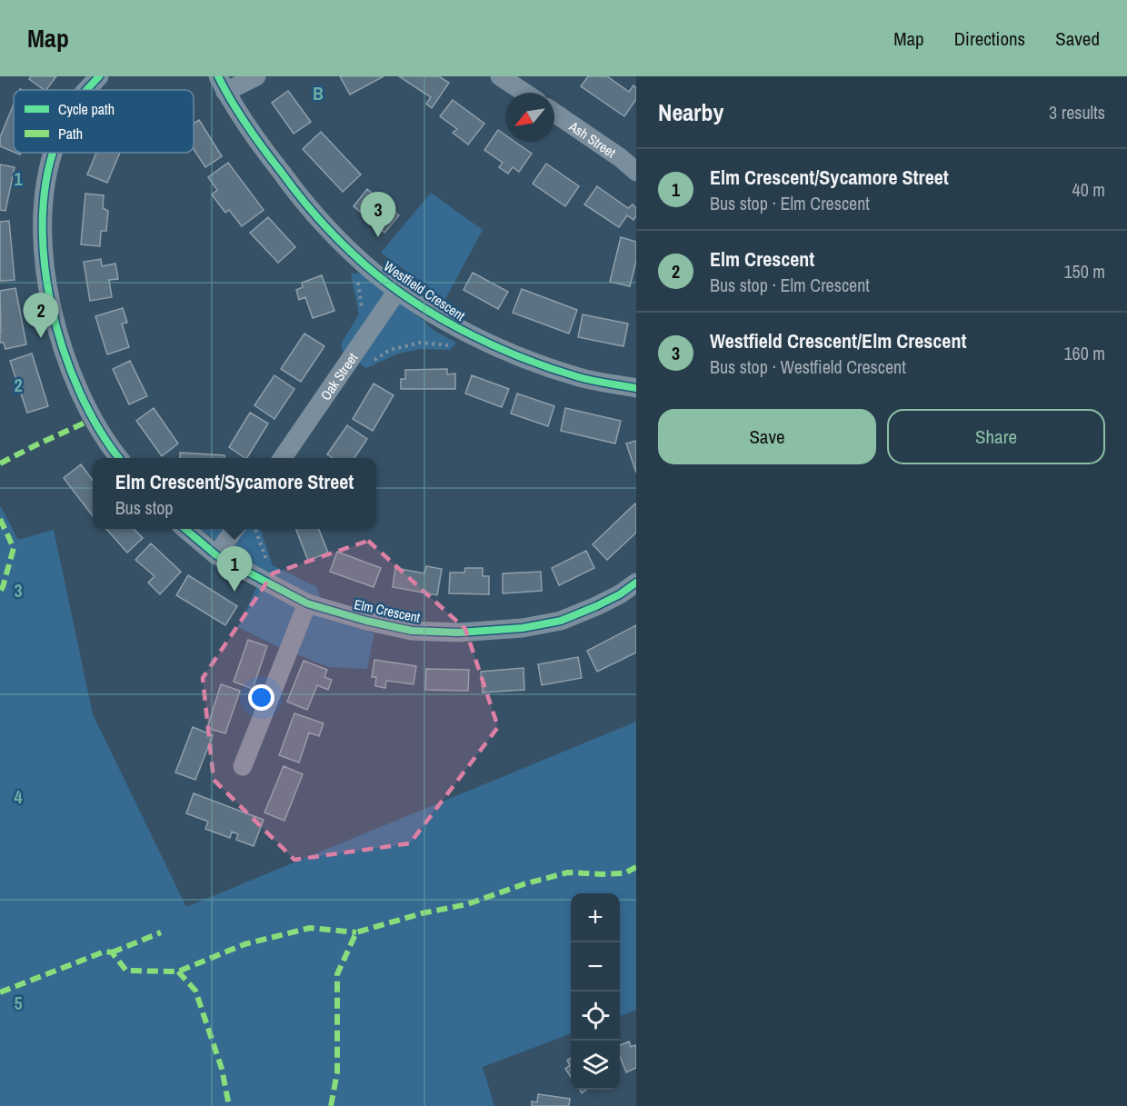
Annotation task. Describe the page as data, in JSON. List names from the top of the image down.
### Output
{
  "streets": {
    "street": [
      "Ash Street",
      "Westfield Crescent",
      "Oak Street",
      "Elm Crescent"
    ]
  },
  "crossings": [
    ["Westfield Crescent", "Oak Street"]
  ],
  "legend": ["Cycle path", "Path"],
  "north": "bottom left",
  "page": {
    "header": "Map",
    "nav": ["Map", "Directions", "Saved"],
    "heading": ["Nearby", "3 results"],
    "list": [
      {
        "mark": "1",
        "name": "Elm Crescent/Sycamore Street",
        "note": "Bus stop · Elm Crescent",
        "value": "40 m"
      },
      {
        "mark": "2",
        "name": "Elm Crescent",
        "note": "Bus stop · Elm Crescent",
        "value": "150 m"
      },
      {
        "mark": "3",
        "name": "Westfield Crescent/Elm Crescent",
        "note": "Bus stop · Westfield Crescent",
        "value": "160 m"
      }
    ],
    "pins": ["3", "2", "1"],
    "buttons": ["Save", "Share"],
    "popup": ["Elm Crescent/Sycamore Street", "Bus stop"],
    "map_buttons": ["+", "−"]
  },
  "grid": {
    "columns": ["B"],
    "rows": [
      "1",
      "2",
      "3",
      "4",
      "5"
    ]
  }
}
